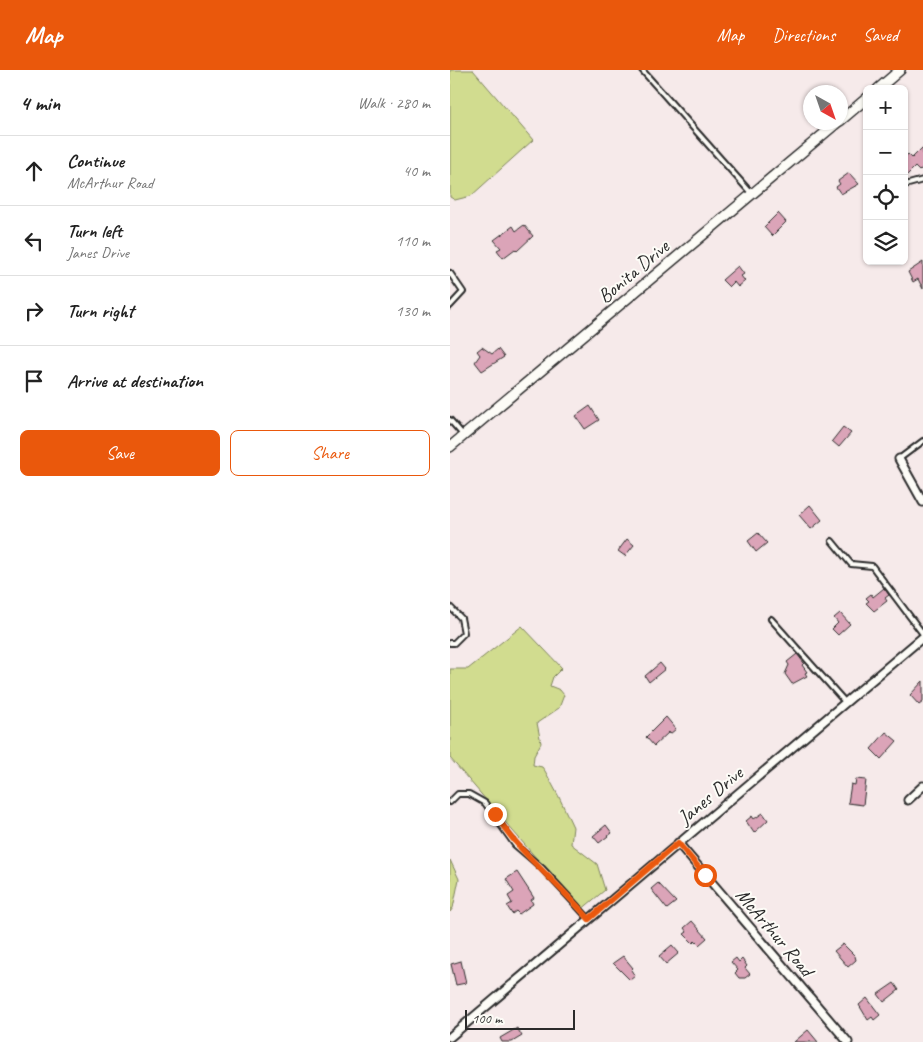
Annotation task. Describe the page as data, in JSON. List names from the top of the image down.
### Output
{
  "streets": {
    "street": ["Bonita Drive", "Janes Drive", "McArthur Road"]
  },
  "crossings": [
    ["Janes Drive", "McArthur Road"]
  ],
  "scale_bar": "100 m",
  "north": "bottom right",
  "page": {
    "header": "Map",
    "nav": ["Map", "Directions", "Saved"],
    "heading": ["4 min", "Walk · 280 m"],
    "map_buttons": ["+", "−"],
    "list": [
      ["Continue", "McArthur Road", "40 m"],
      ["Turn left", "Janes Drive", "110 m"],
      ["Turn right", "130 m"],
      "Arrive at destination"
    ],
    "buttons": ["Save", "Share"],
    "scale": "100 m"
  }
}
